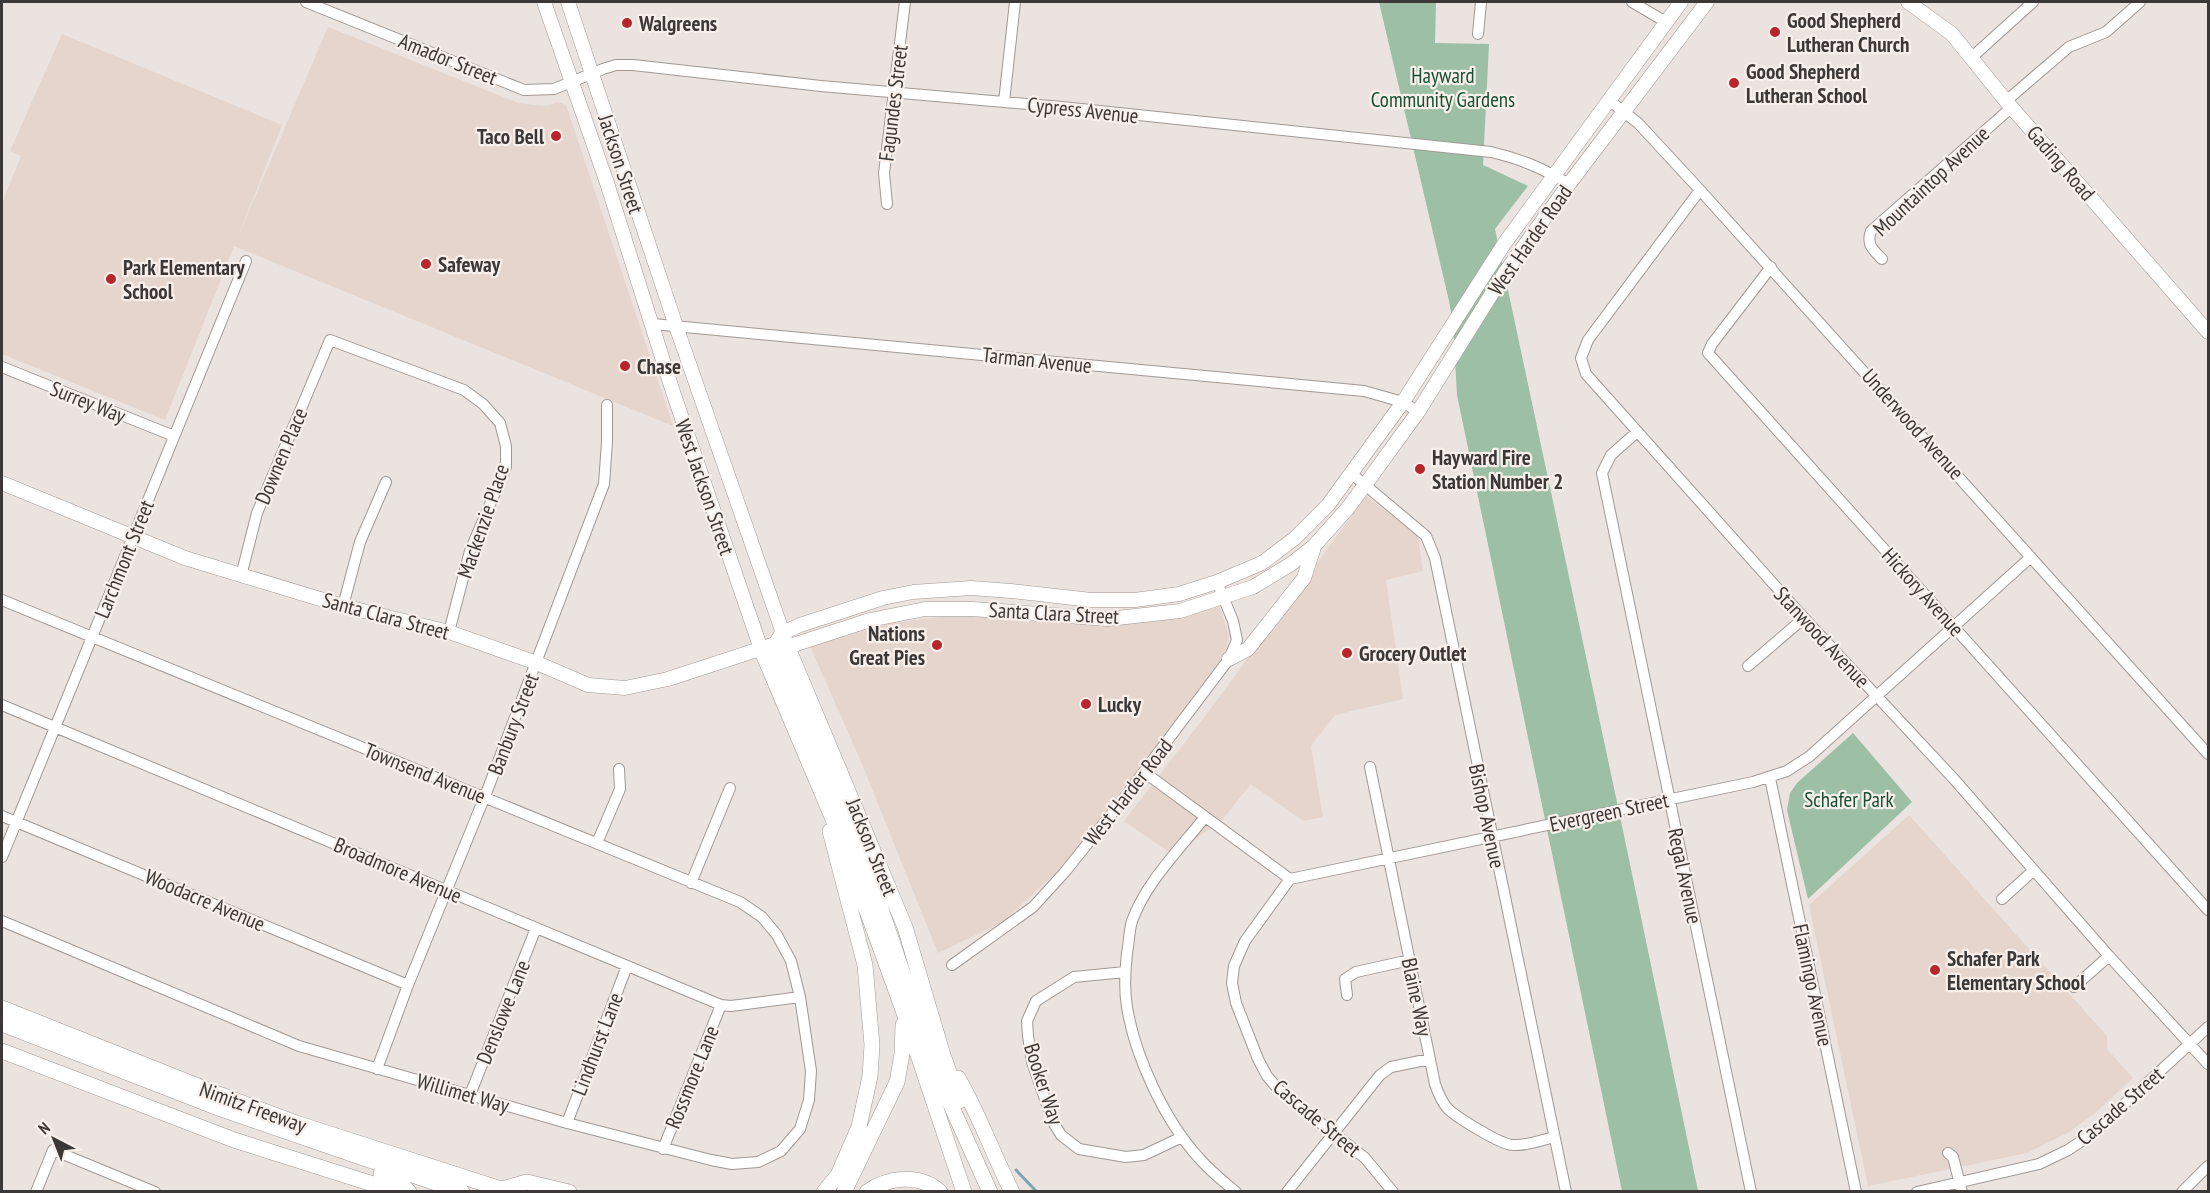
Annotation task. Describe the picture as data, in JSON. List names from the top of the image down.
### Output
{
  "streets": {
    "highway": ["Jackson Street", "Nimitz Freeway"],
    "main road": [
      "Gading Road",
      "West Harder Road",
      "West Jackson Street",
      "Santa Clara Street"
    ],
    "street": [
      "Amador Street",
      "Fagundes Street",
      "Cypress Avenue",
      "Mountaintop Avenue",
      "Tarman Avenue",
      "Surrey Way",
      "Underwood Avenue",
      "Downen Place",
      "Mackenzie Place",
      "Larchmont Street",
      "Hickory Avenue",
      "Stanwood Avenue",
      "Banbury Street",
      "Townsend Avenue",
      "Evergreen Street",
      "Bishop Avenue",
      "Broadmore Avenue",
      "Regal Avenue",
      "Woodacre Avenue",
      "Flamingo Avenue",
      "Blaine Way",
      "Denslowe Lane",
      "Lindhurst Lane",
      "Rossmore Lane",
      "Booker Way",
      "Willimet Way",
      "Cascade Street"
    ]
  },
  "crossings": [
    ["Amador Street", "Cypress Avenue"],
    ["Amador Street", "Jackson Street"],
    ["Fagundes Street", "Cypress Avenue"],
    ["Cypress Avenue", "Jackson Street"],
    ["Cypress Avenue", "West Harder Road"],
    ["Gading Road", "Mountaintop Avenue"],
    ["Jackson Street", "Tarman Avenue"],
    ["Jackson Street", "West Jackson Street"],
    ["Jackson Street", "Santa Clara Street"],
    ["West Harder Road", "Tarman Avenue"],
    ["West Harder Road", "Underwood Avenue"],
    ["West Harder Road", "Santa Clara Street"],
    ["West Harder Road", "Bishop Avenue"],
    ["Tarman Avenue", "West Jackson Street"],
    ["Surrey Way", "Larchmont Street"],
    ["Underwood Avenue", "Hickory Avenue"],
    ["Underwood Avenue", "Stanwood Avenue"],
    ["Underwood Avenue", "Evergreen Street"],
    ["Downen Place", "Mackenzie Place"],
    ["Downen Place", "Santa Clara Street"],
    ["West Jackson Street", "Santa Clara Street"],
    ["Mackenzie Place", "Santa Clara Street"],
    ["Larchmont Street", "Santa Clara Street"],
    ["Larchmont Street", "Townsend Avenue"],
    ["Larchmont Street", "Broadmore Avenue"],
    ["Larchmont Street", "Woodacre Avenue"],
    ["Hickory Avenue", "Evergreen Street"],
    ["Santa Clara Street", "Banbury Street"],
    ["Santa Clara Street", "Bishop Avenue"],
    ["Stanwood Avenue", "Evergreen Street"],
    ["Stanwood Avenue", "Regal Avenue"],
    ["Stanwood Avenue", "Cascade Street"],
    ["Banbury Street", "Townsend Avenue"],
    ["Banbury Street", "Broadmore Avenue"],
    ["Banbury Street", "Woodacre Avenue"],
    ["Banbury Street", "Willimet Way"],
    ["Townsend Avenue", "Broadmore Avenue"],
    ["Townsend Avenue", "Willimet Way"],
    ["Evergreen Street", "Bishop Avenue"],
    ["Evergreen Street", "Regal Avenue"],
    ["Evergreen Street", "Flamingo Avenue"],
    ["Evergreen Street", "Blaine Way"],
    ["Evergreen Street", "Cascade Street"],
    ["Bishop Avenue", "Blaine Way"],
    ["Broadmore Avenue", "Denslowe Lane"],
    ["Broadmore Avenue", "Lindhurst Lane"],
    ["Broadmore Avenue", "Rossmore Lane"],
    ["Broadmore Avenue", "Willimet Way"],
    ["Denslowe Lane", "Willimet Way"],
    ["Lindhurst Lane", "Willimet Way"],
    ["Rossmore Lane", "Willimet Way"]
  ],
  "parks": ["Hayward Community Gardens", "Schafer Park"],
  "places": [
    "Walgreens",
    "Good Shepherd Lutheran Church",
    "Good Shepherd Lutheran School",
    "Taco Bell",
    "Safeway",
    "Park Elementary School",
    "Chase",
    "Hayward Fire Station Number 2",
    "Nations Great Pies",
    "Grocery Outlet",
    "Lucky",
    "Schafer Park Elementary School"
  ],
  "north": "top left"
}
